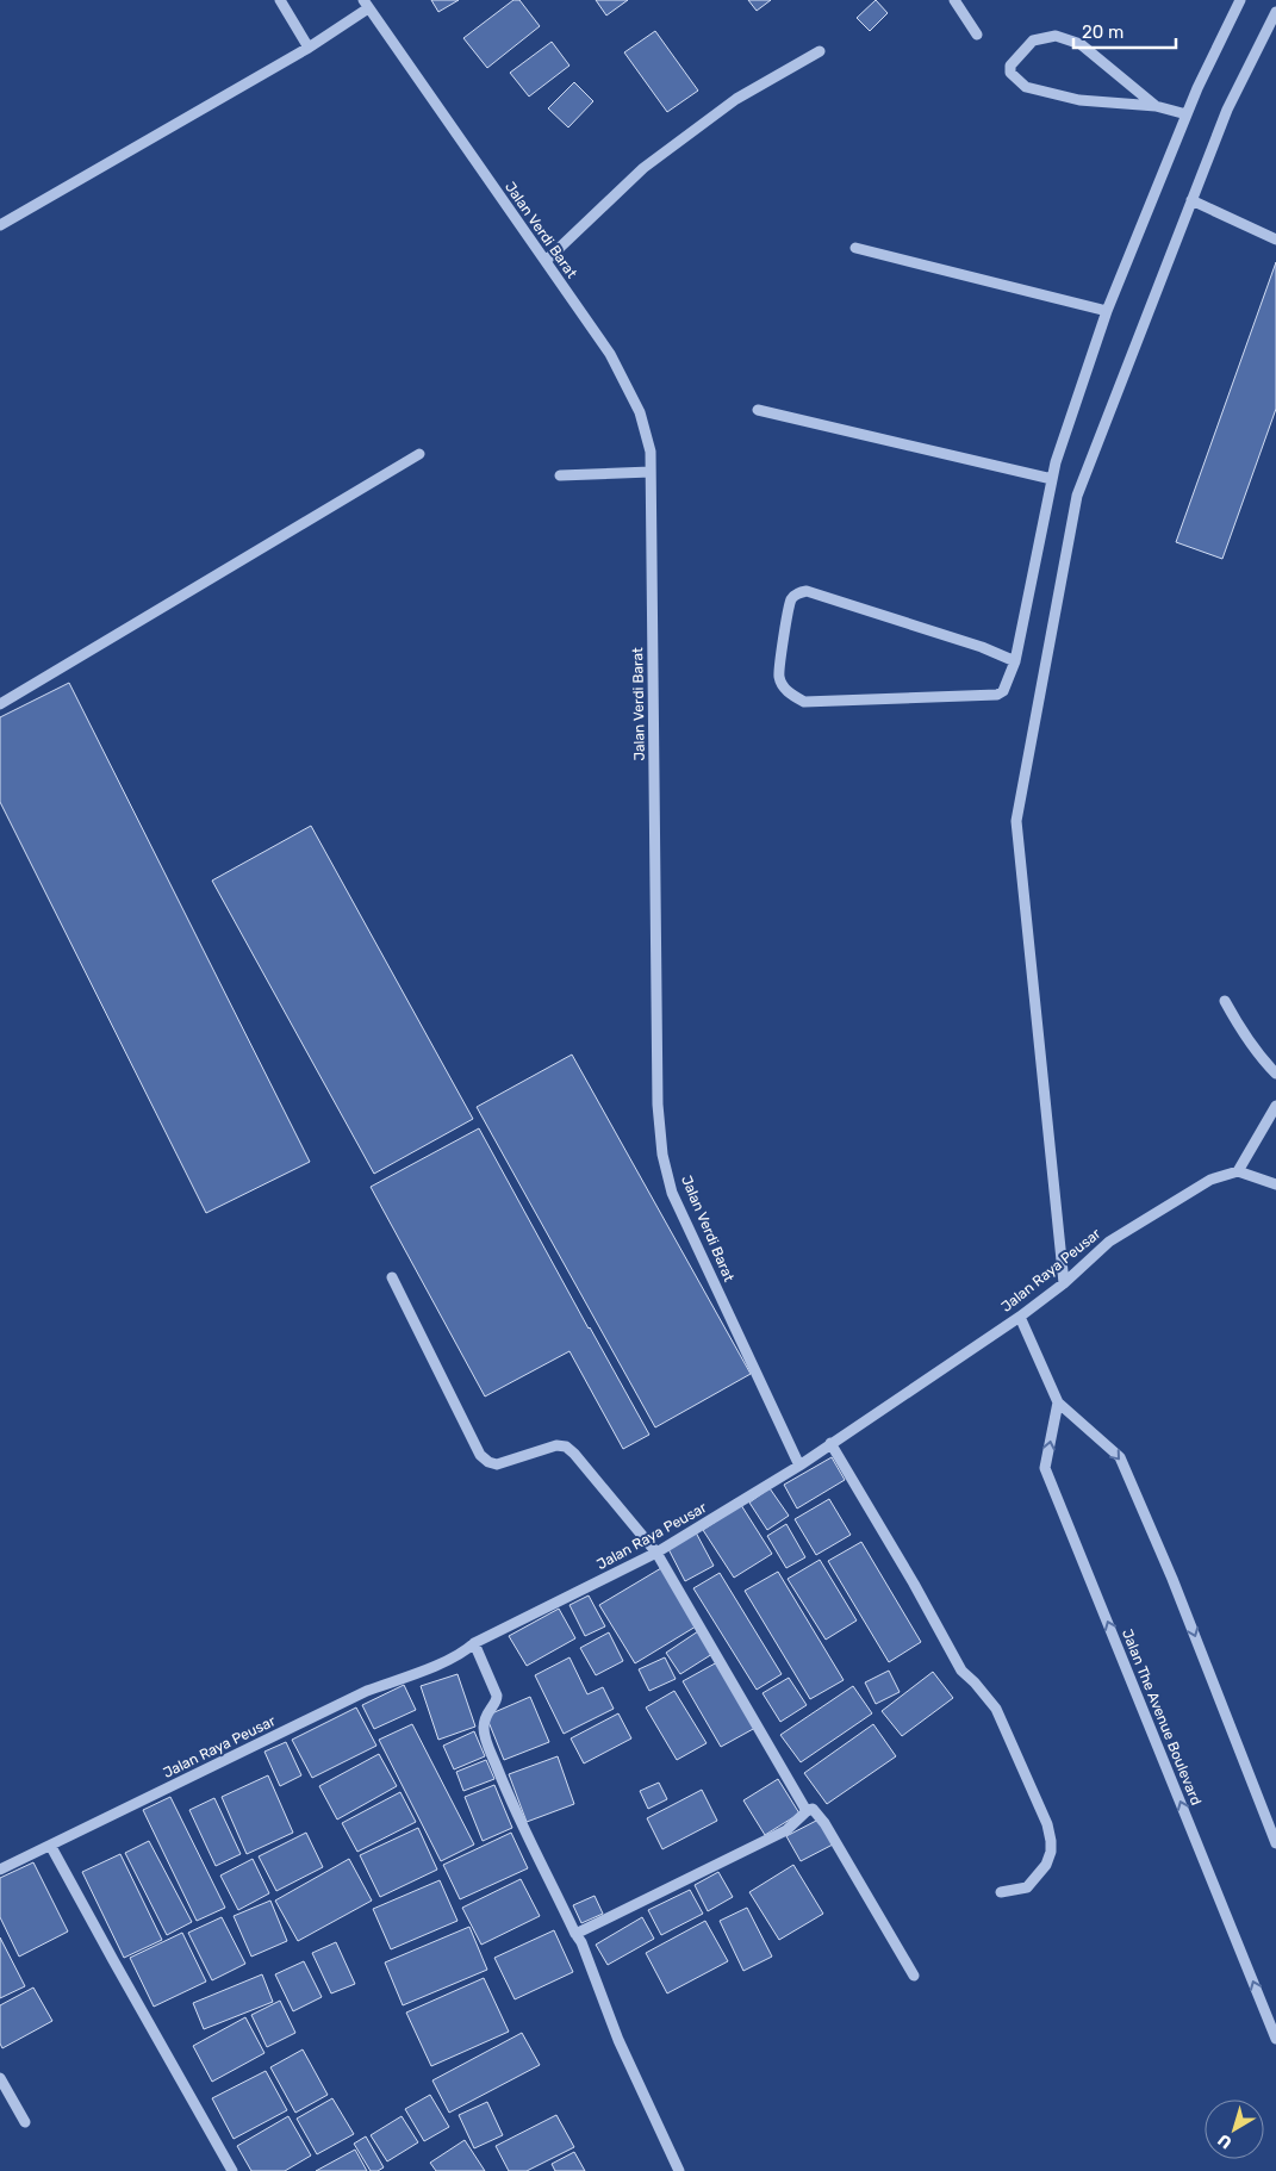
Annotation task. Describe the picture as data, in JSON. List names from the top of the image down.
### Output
{
  "streets": {
    "street": ["Jalan Verdi Barat", "Jalan Raya Peusar", "Jalan The Avenue Boulevard"]
  },
  "crossings": [
    ["Jalan Verdi Barat", "Jalan Raya Peusar"]
  ],
  "scale_bar": "20 m",
  "north": "bottom left"
}
